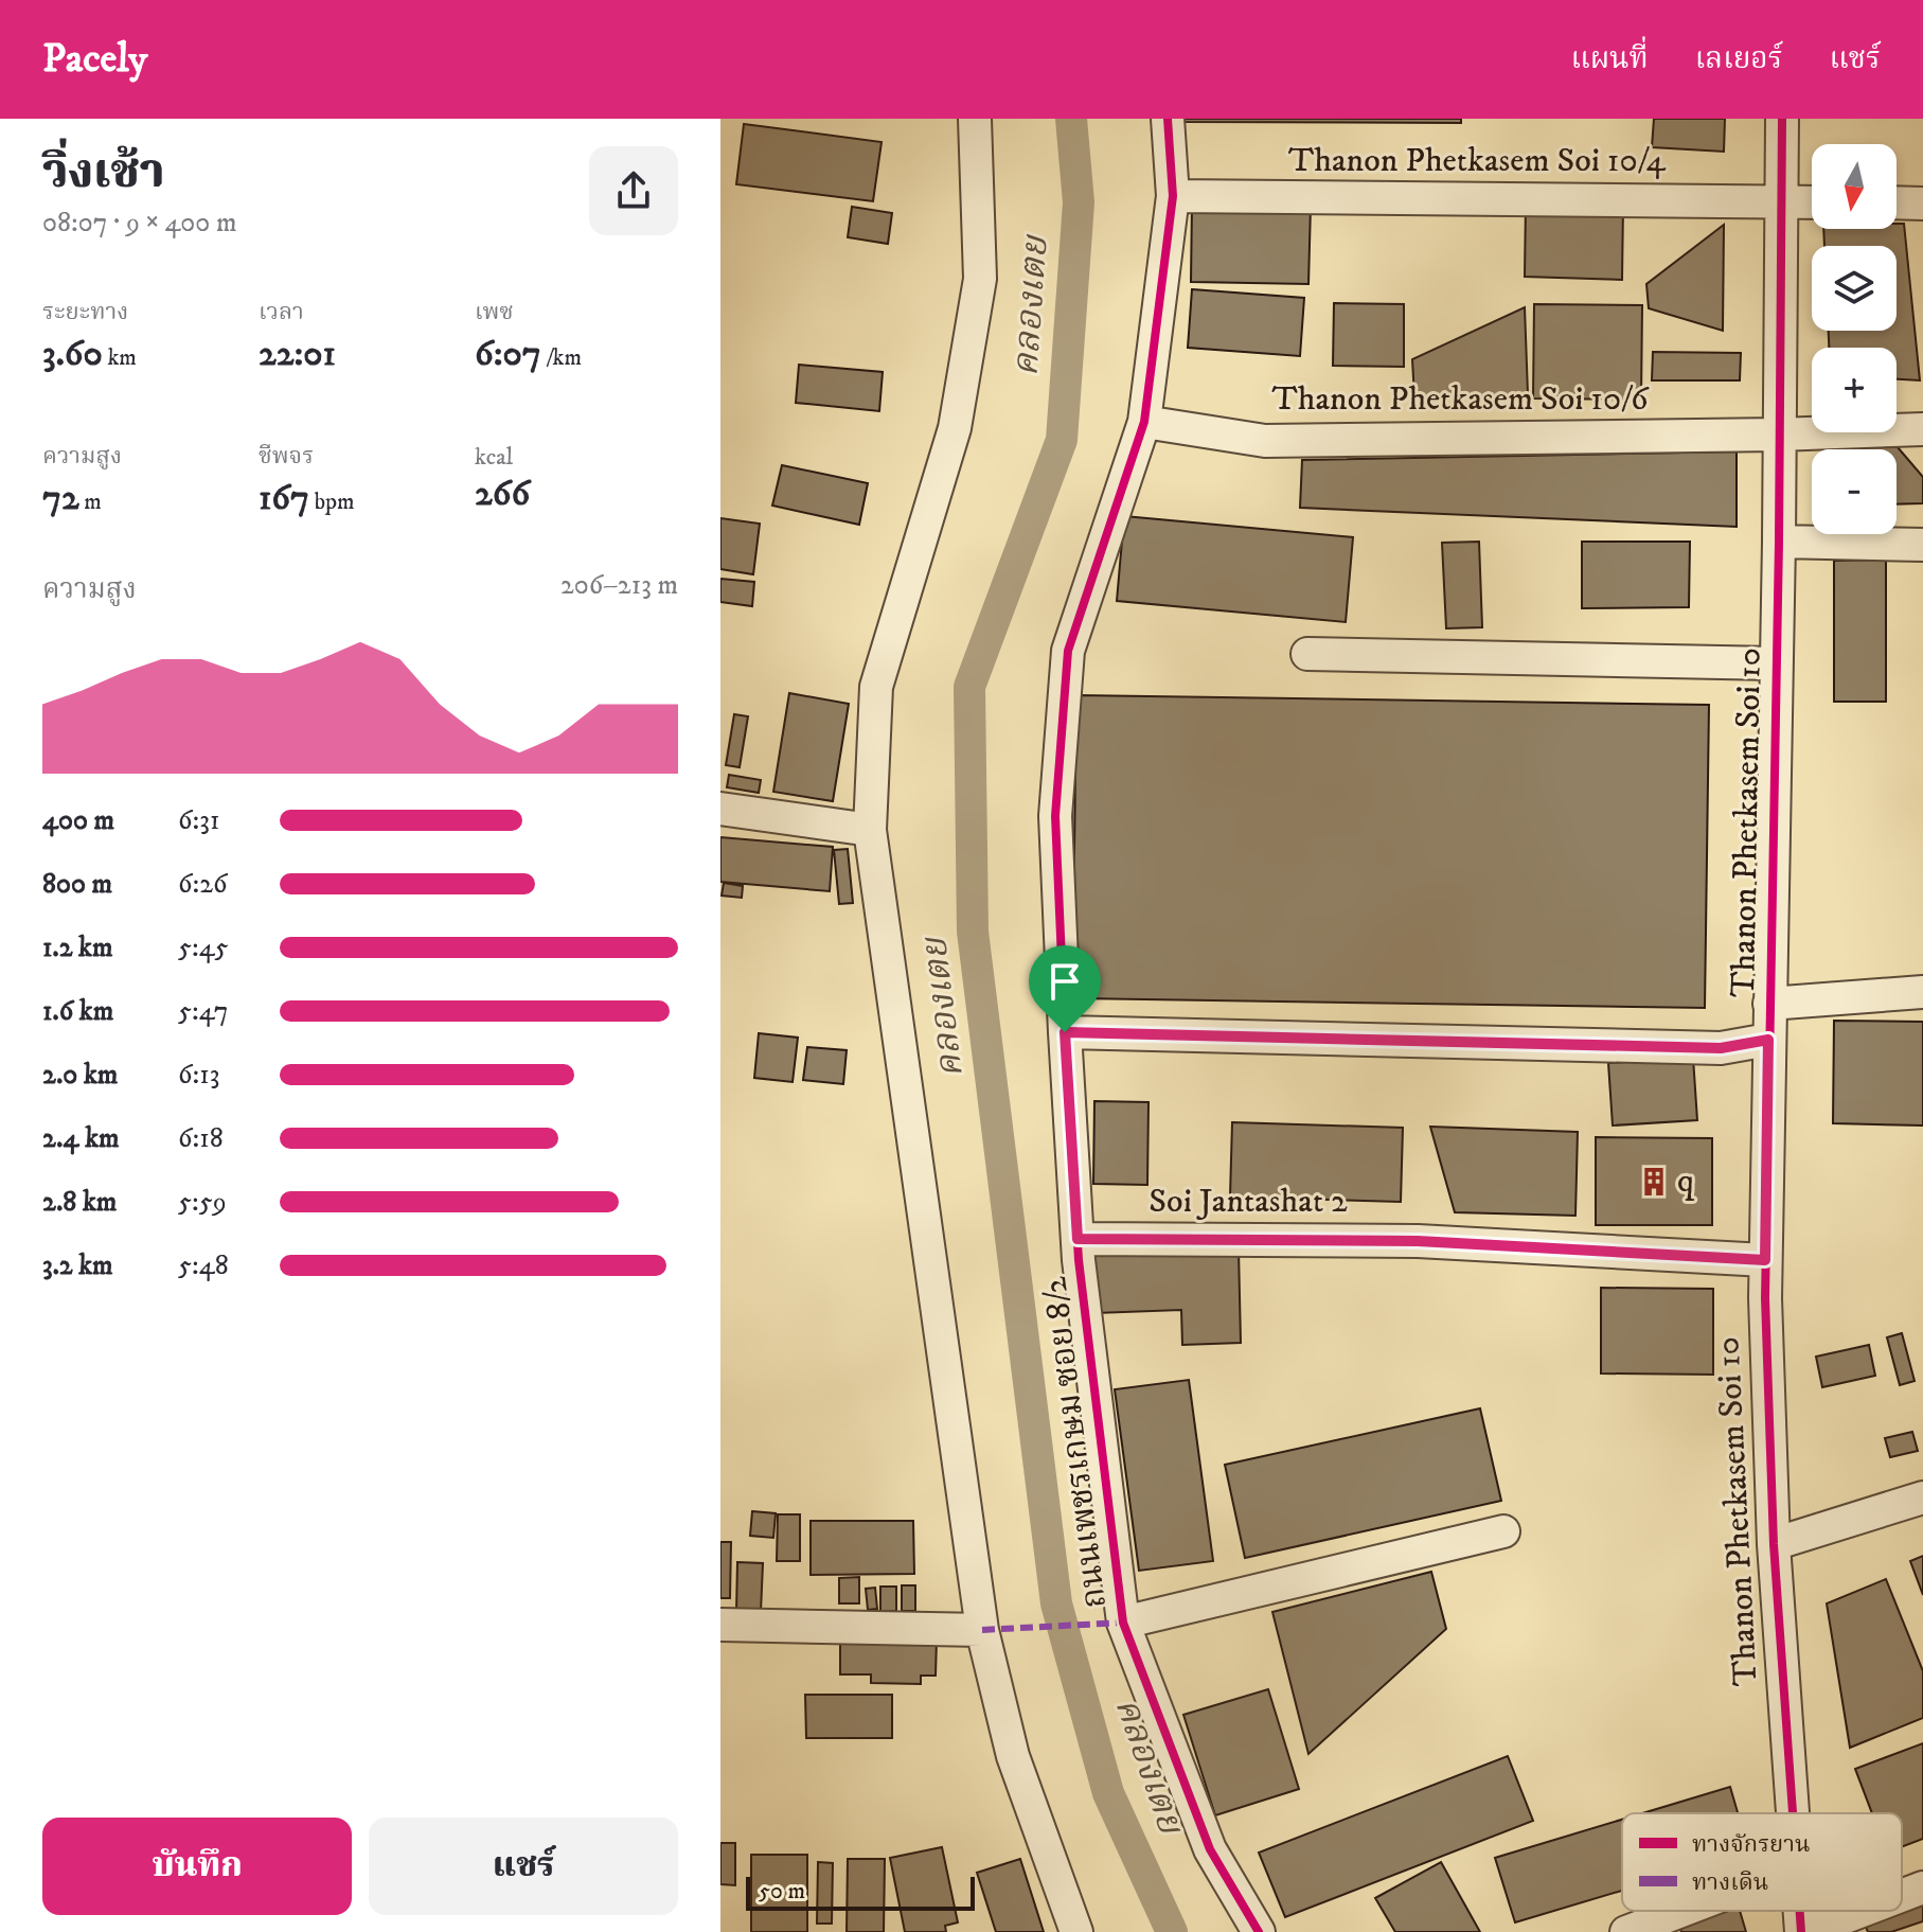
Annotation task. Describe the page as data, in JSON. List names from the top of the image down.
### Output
{
  "streets": {
    "street": [
      "Thanon Phetkasem Soi 10/4",
      "Thanon Phetkasem Soi 10/6",
      "Thanon Phetkasem Soi 10",
      "Soi Jantashat 2",
      "ถนนเพชรเกษม ซอย 8/2"
    ]
  },
  "crossings": [
    ["Thanon Phetkasem Soi 10/4", "Thanon Phetkasem Soi 10"],
    ["Thanon Phetkasem Soi 10/4", "ถนนเพชรเกษม ซอย 8/2"],
    ["Thanon Phetkasem Soi 10/6", "Thanon Phetkasem Soi 10"],
    ["Thanon Phetkasem Soi 10/6", "ถนนเพชรเกษม ซอย 8/2"],
    ["Thanon Phetkasem Soi 10", "Soi Jantashat 2"],
    ["Soi Jantashat 2", "ถนนเพชรเกษม ซอย 8/2"]
  ],
  "water": ["คลองเตย"],
  "places": {
    "building": ["q"]
  },
  "legend": ["ทางจักรยาน", "ทางเดิน"],
  "scale_bar": "50 m",
  "north": "bottom",
  "page": {
    "header": "Pacely",
    "nav": ["แผนที่", "เลเยอร์", "แชร์"],
    "heading": ["วิ่งเช้า", "08:07 · 9 × 400 m"],
    "map_buttons": ["+", "−"],
    "stats": [
      ["ระยะทาง", "3.60 km"],
      ["เวลา", "22:01"],
      ["เพซ", "6:07 /km"],
      ["ความสูง", "72 m"],
      ["ชีพจร", "167 bpm"],
      ["kcal", "266"]
    ],
    "chart": ["ความสูง", "206–213 m"],
    "list": [
      {
        "name": "400 m",
        "note": "6:31"
      },
      {
        "name": "800 m",
        "note": "6:26"
      },
      {
        "name": "1.2 km",
        "note": "5:45"
      },
      {
        "name": "1.6 km",
        "note": "5:47"
      },
      {
        "name": "2.0 km",
        "note": "6:13"
      },
      {
        "name": "2.4 km",
        "note": "6:18"
      },
      {
        "name": "2.8 km",
        "note": "5:59"
      },
      {
        "name": "3.2 km",
        "note": "5:48"
      }
    ],
    "buttons": ["บันทึก", "แชร์"],
    "scale": "50 m"
  }
}
